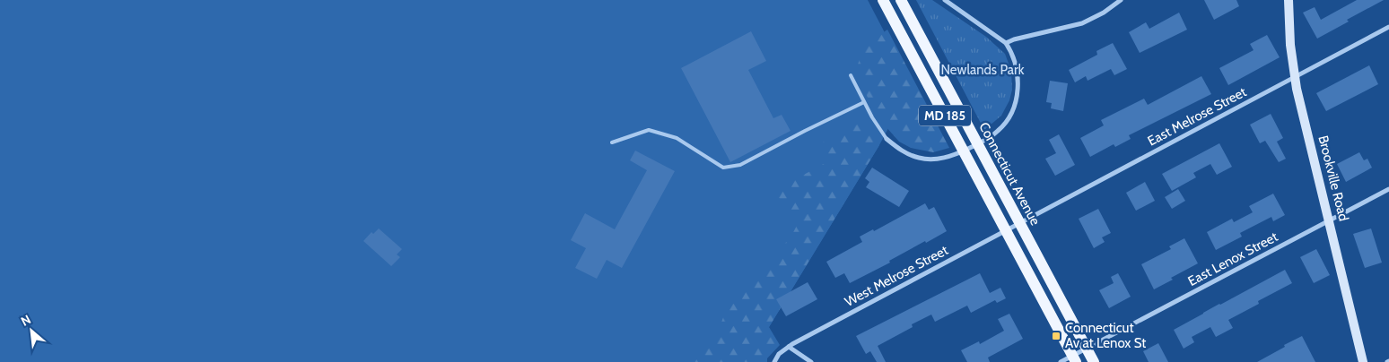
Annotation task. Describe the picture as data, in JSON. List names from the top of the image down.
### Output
{
  "streets": {
    "main road": ["MD 185", "Connecticut Avenue", "Brookville Road"],
    "street": ["East Melrose Street", "East Lenox Street", "West Melrose Street"]
  },
  "crossings": [
    ["East Melrose Street", "Connecticut Avenue"],
    ["East Melrose Street", "Brookville Road"],
    ["East Melrose Street", "West Melrose Street"],
    ["Connecticut Avenue", "East Lenox Street"],
    ["Connecticut Avenue", "West Melrose Street"],
    ["Brookville Road", "East Lenox Street"]
  ],
  "parks": ["Newlands Park"],
  "places": {
    "transit": ["Connecticut Av at Lenox St"]
  },
  "north": "top left"
}
